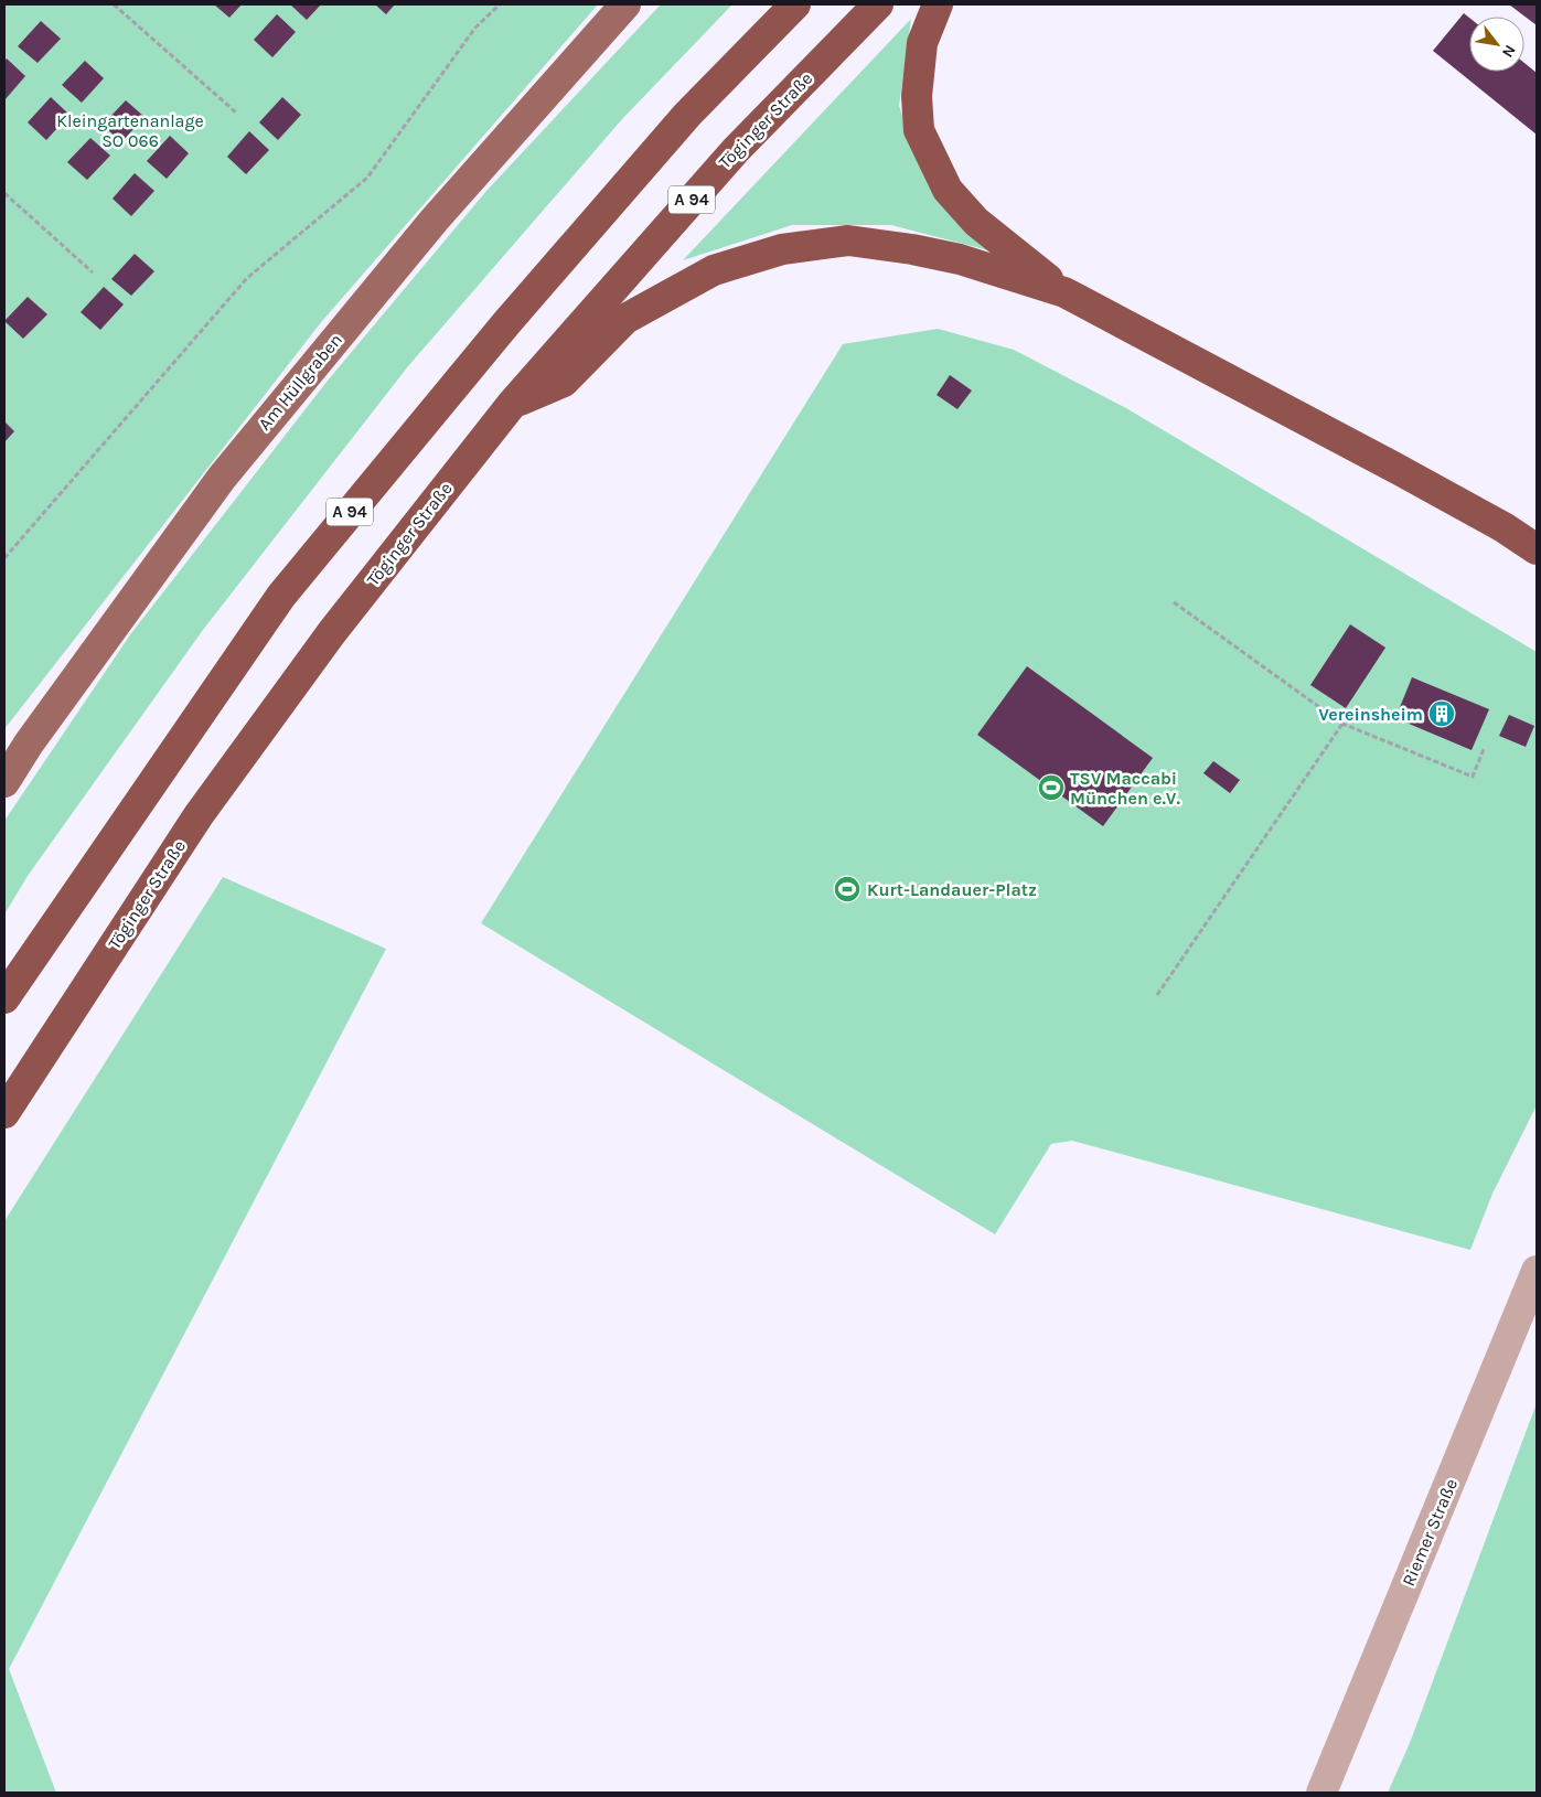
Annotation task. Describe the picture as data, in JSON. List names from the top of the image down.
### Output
{
  "streets": {
    "highway": ["Töginger Straße", "A 94"],
    "main road": ["Am Hüllgraben"],
    "street": ["Riemer Straße"]
  },
  "parks": ["Kleingartenanlage SO 066"],
  "places": {
    "building": ["Vereinsheim"],
    "sports": ["TSV Maccabi München e.V.", "Kurt-Landauer-Platz"]
  },
  "north": "bottom right"
}
